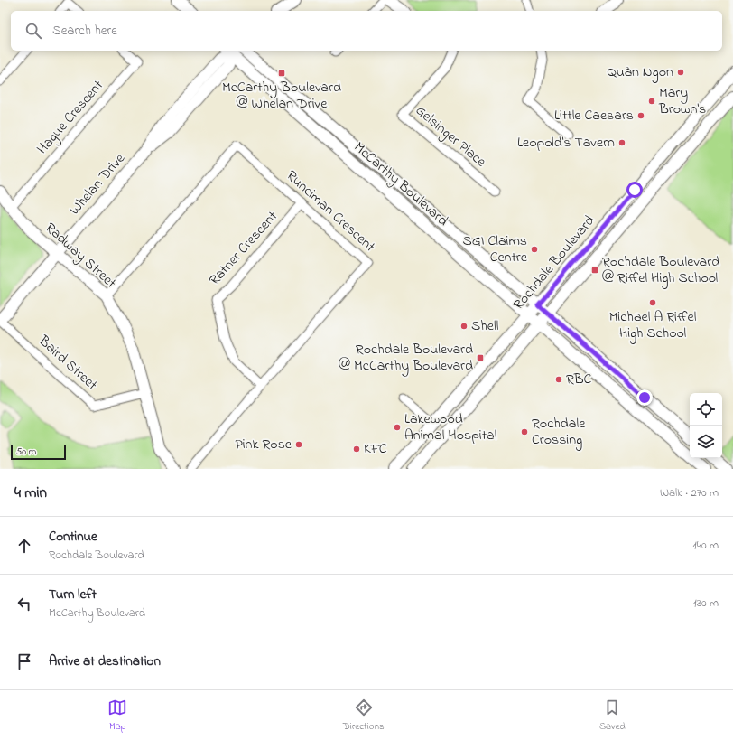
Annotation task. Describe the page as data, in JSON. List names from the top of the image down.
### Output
{
  "streets": {
    "main road": [
      "Whelan Drive",
      "McCarthy Boulevard",
      "Radway Street",
      "Rochdale Boulevard"
    ],
    "street": [
      "Hague Crescent",
      "Gelsinger Place",
      "Runciman Crescent",
      "Ratner Crescent",
      "Baird Street"
    ]
  },
  "crossings": [
    ["Hague Crescent", "Radway Street"],
    ["Whelan Drive", "McCarthy Boulevard"],
    ["Whelan Drive", "Radway Street"],
    ["Whelan Drive", "Baird Street"],
    ["McCarthy Boulevard", "Rochdale Boulevard"],
    ["Runciman Crescent", "Ratner Crescent"],
    ["Runciman Crescent", "Radway Street"],
    ["Radway Street", "Baird Street"]
  ],
  "places": {
    "other": [
      "Quàn Ngon",
      "Mary Brown's",
      "Little Caesars",
      "Leopold's Tavern",
      "SGI Claims Centre",
      "Michael A Riffel High School",
      "Shell",
      "RBC",
      "Lakewood Animal Hospital",
      "Rochdale Crossing",
      "Pink Rose",
      "KFC"
    ],
    "transit": ["McCarthy Boulevard @ Whelan Drive", "Rochdale Boulevard @ Riffel High School", "Rochdale Boulevard @ McCarthy Boulevard"]
  },
  "scale_bar": "50 m",
  "page": {
    "search": "Search here",
    "scale": "50 m",
    "heading": ["4 min", "Walk · 270 m"],
    "list": [
      ["Continue", "Rochdale Boulevard", "140 m"],
      ["Turn left", "McCarthy Boulevard", "130 m"],
      "Arrive at destination"
    ],
    "nav": ["Map", "Directions", "Saved"]
  }
}
